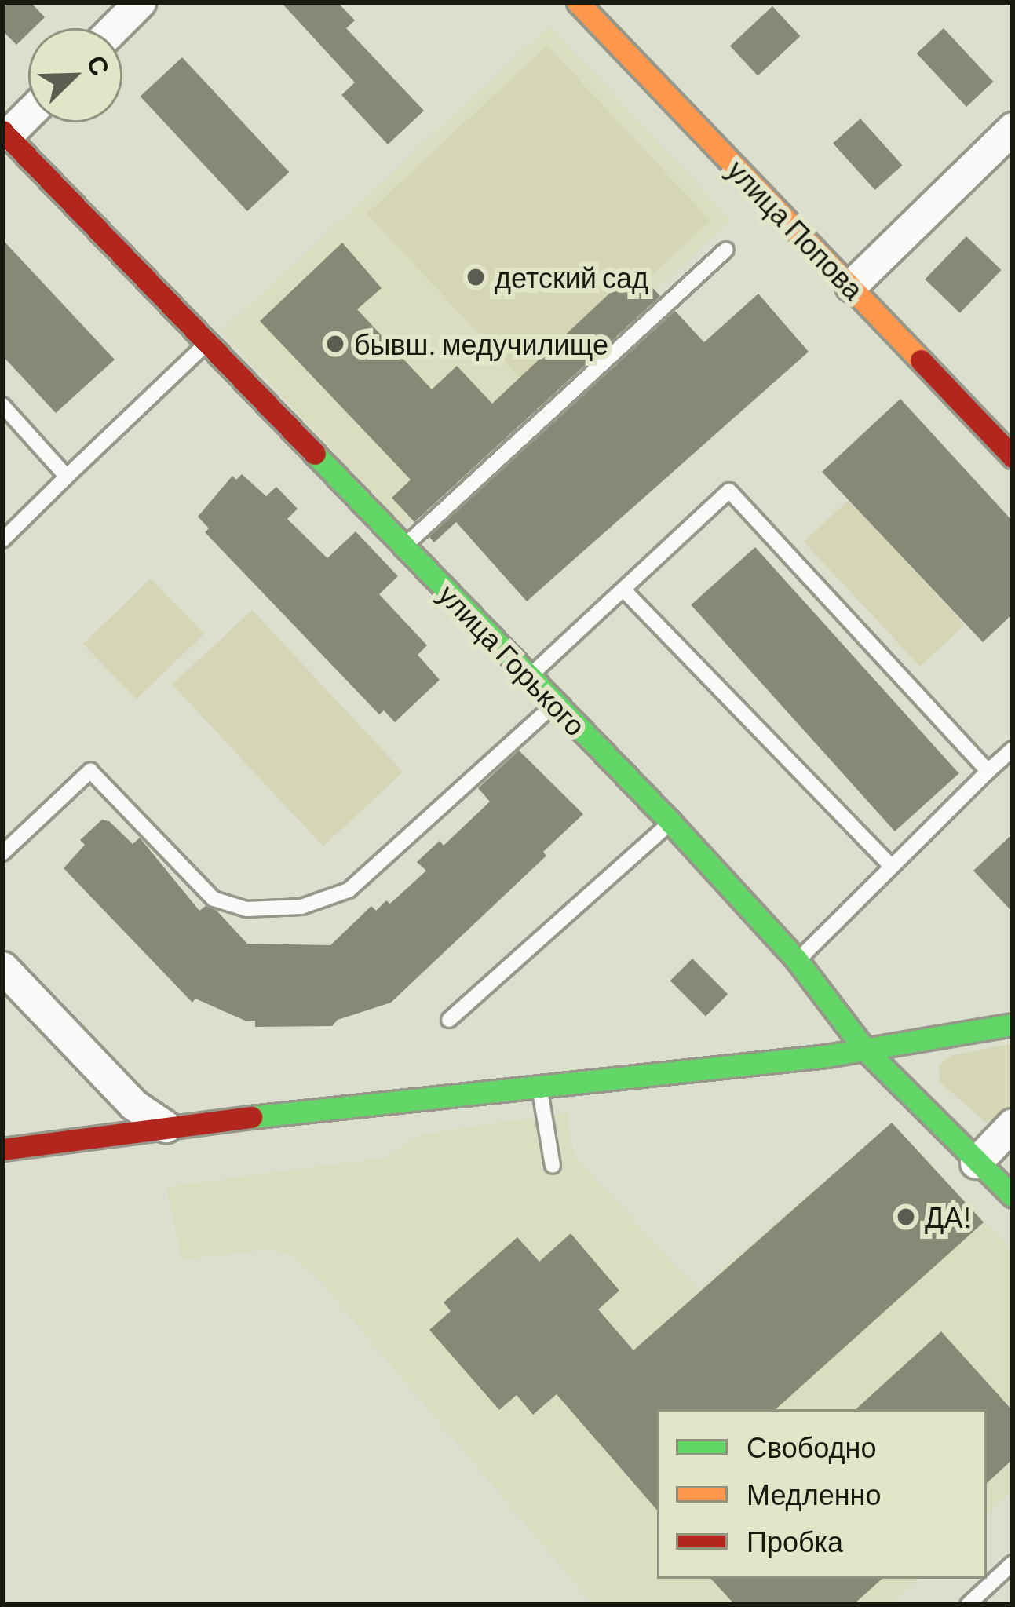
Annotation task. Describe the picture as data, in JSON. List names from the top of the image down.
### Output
{
  "streets": {
    "street": ["улица Попова", "улица Горького"]
  },
  "places": ["детский сад", "бывш. медучилище", "ДА!"],
  "legend": ["Свободно", "Медленно", "Пробка"],
  "north": "top right"
}
